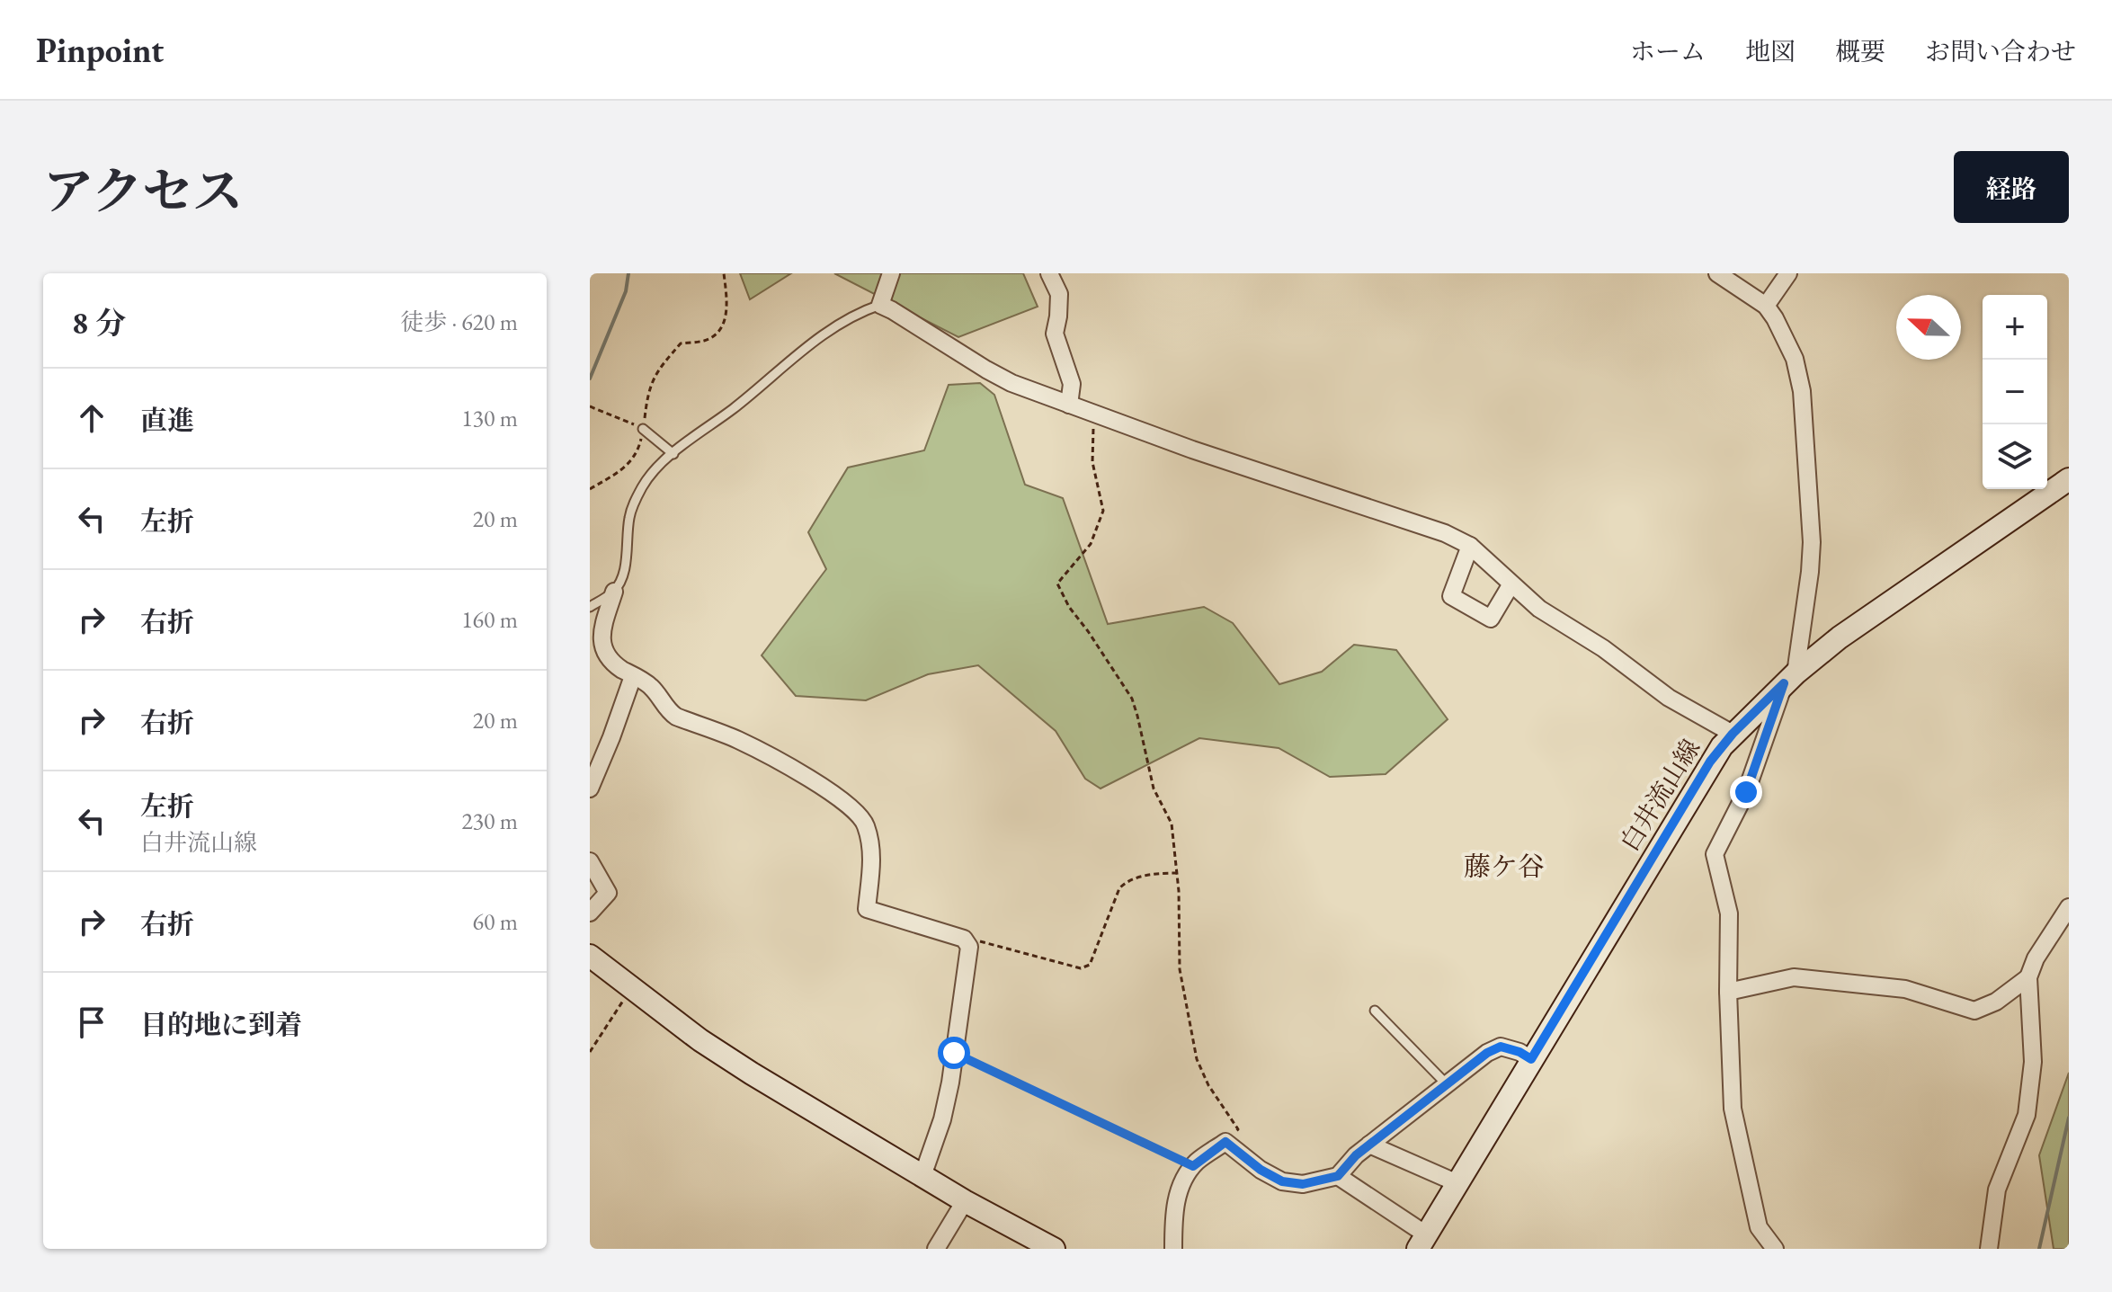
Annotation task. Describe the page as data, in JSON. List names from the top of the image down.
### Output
{
  "streets": {
    "main road": ["白井流山線"]
  },
  "districts": ["藤ケ谷"],
  "north": "left",
  "page": {
    "header": "Pinpoint",
    "nav": [
      "ホーム",
      "地図",
      "概要",
      "お問い合わせ"
    ],
    "title": "アクセス",
    "buttons": "経路",
    "heading": ["8 分", "徒歩 · 620 m"],
    "map_buttons": ["+", "−"],
    "list": [
      ["直進", "130 m"],
      ["左折", "20 m"],
      ["右折", "160 m"],
      ["右折", "20 m"],
      ["左折", "白井流山線", "230 m"],
      ["右折", "60 m"],
      "目的地に到着"
    ]
  }
}
